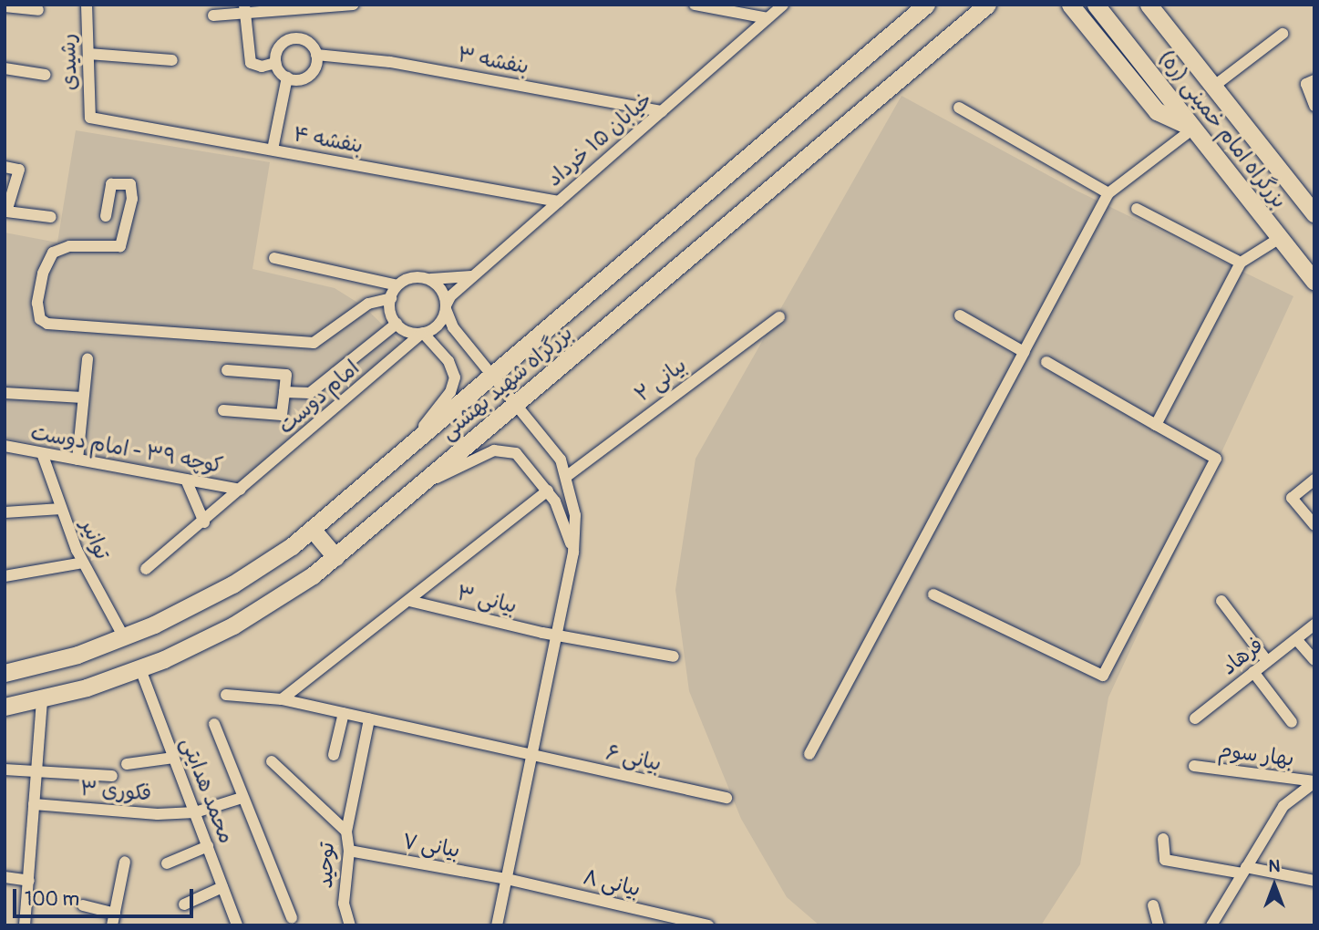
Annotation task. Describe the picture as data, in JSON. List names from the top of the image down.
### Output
{
  "streets": {
    "highway": ["بزرگراه امام خمینی (ره)", "بزرگراه شهید بهشتی"],
    "street": [
      "بنفشه ۳",
      "رشیدی",
      "خیابان ۱۵ خرداد",
      "بنفشه ۴",
      "بیانی ۲",
      "امام دوست",
      "کوچه ۳۹ - امام دوست",
      "توانیر",
      "بیانی ۳",
      "فرهاد",
      "بهار سوم",
      "بیانی ۶",
      "محمد هدایتی",
      "فکوری ۳",
      "بیانی ۷",
      "توحید",
      "بیانی ۸"
    ]
  },
  "crossings": [
    ["بنفشه ۳", "خیابان ۱۵ خرداد"],
    ["رشیدی", "بنفشه ۴"],
    ["خیابان ۱۵ خرداد", "بنفشه ۴"],
    ["خیابان ۱۵ خرداد", "امام دوست"],
    ["بزرگراه شهید بهشتی", "توانیر"],
    ["بزرگراه شهید بهشتی", "محمد هدایتی"],
    ["امام دوست", "کوچه ۳۹ - امام دوست"],
    ["کوچه ۳۹ - امام دوست", "توانیر"],
    ["محمد هدایتی", "فکوری ۳"],
    ["بیانی ۷", "توحید"],
    ["بیانی ۷", "بیانی ۸"]
  ],
  "scale_bar": "100 m",
  "north": "top"
}
